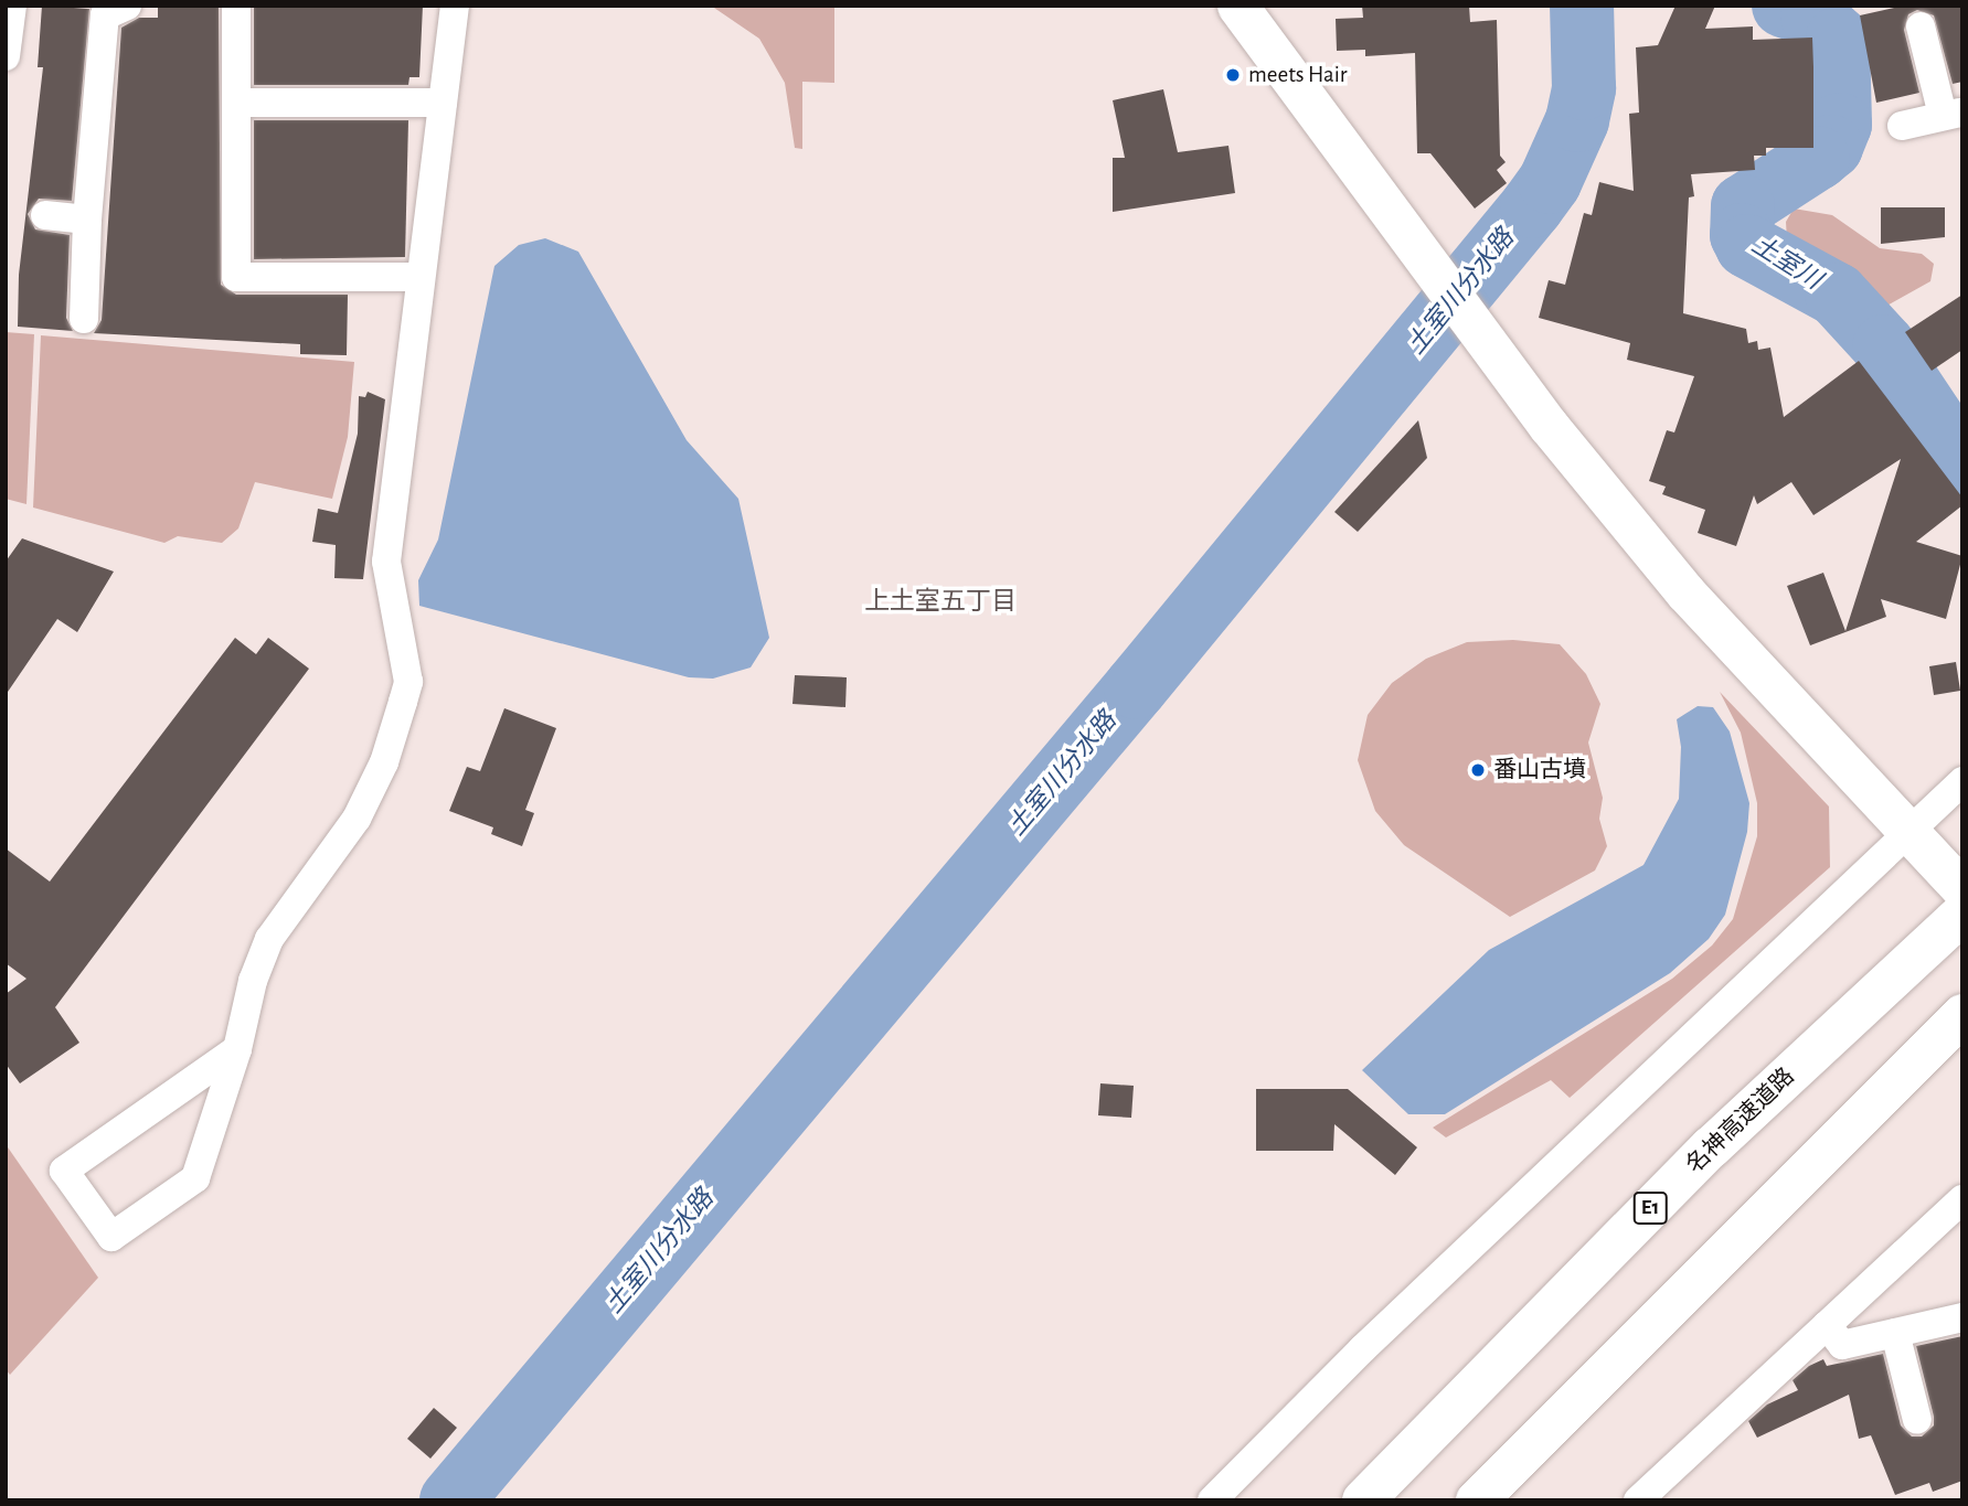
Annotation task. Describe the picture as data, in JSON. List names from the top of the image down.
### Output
{
  "streets": {
    "highway": ["名神高速道路", "E1"]
  },
  "districts": ["上土室五丁目"],
  "water": ["土室川", "土室川分水路"],
  "places": ["meets Hair", "番山古墳"]
}
